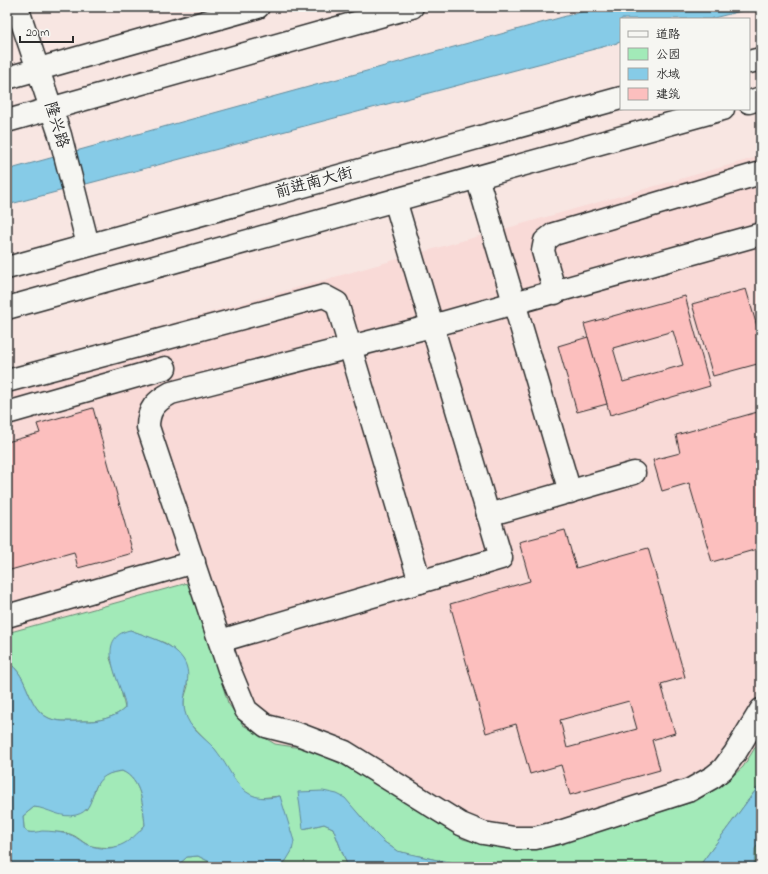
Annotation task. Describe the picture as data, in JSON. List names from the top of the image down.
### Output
{
  "streets": {
    "street": ["隆兴路", "前进南大街"]
  },
  "crossings": [
    ["隆兴路", "前进南大街"]
  ],
  "legend": [
    "道路",
    "公园",
    "水域",
    "建筑"
  ],
  "scale_bar": "20 m"
}
